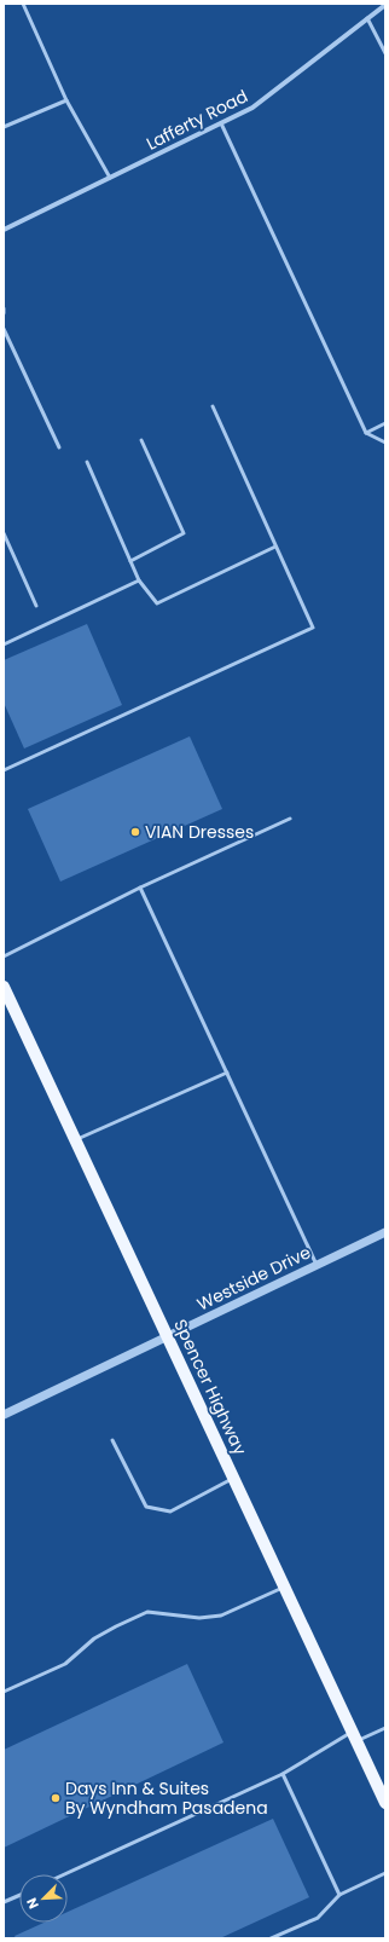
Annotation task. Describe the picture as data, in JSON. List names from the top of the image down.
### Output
{
  "streets": {
    "main road": ["Spencer Highway"],
    "street": ["Lafferty Road", "Westside Drive"]
  },
  "crossings": [
    ["Westside Drive", "Spencer Highway"]
  ],
  "places": ["VIAN Dresses", "Days Inn & Suites By Wyndham Pasadena"],
  "north": "bottom left"
}
